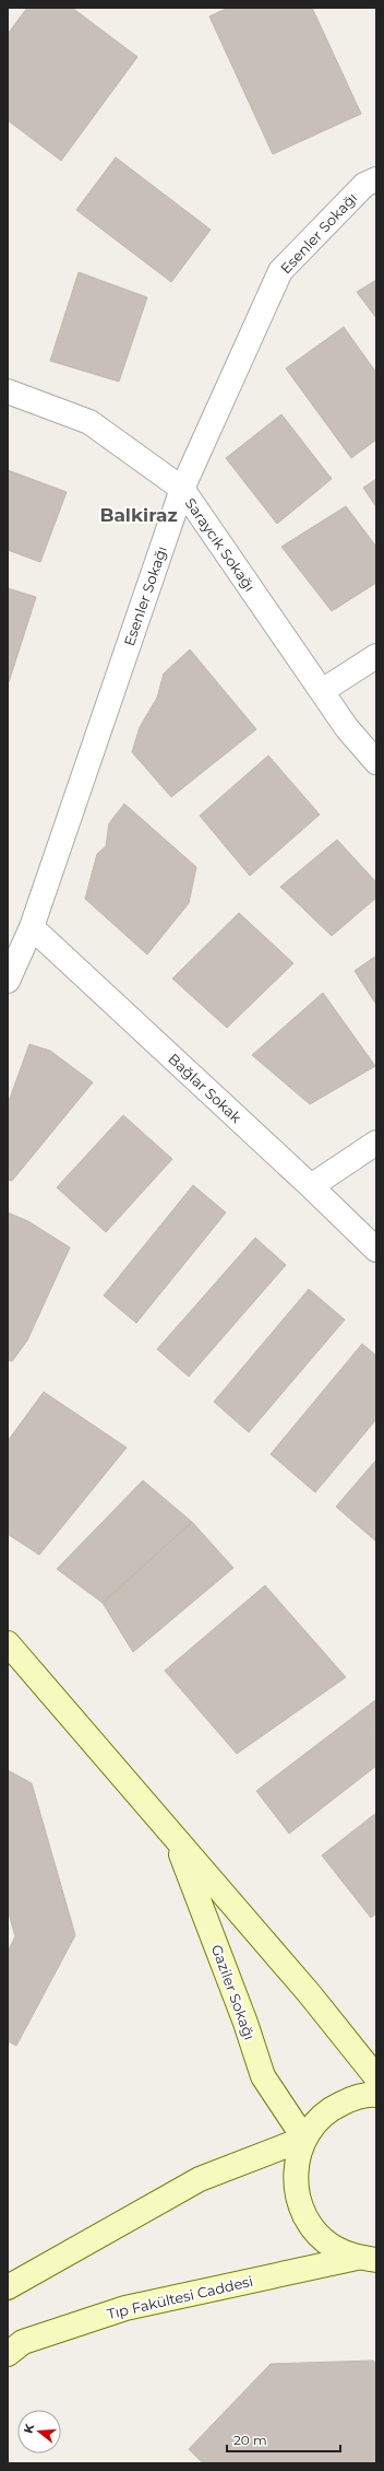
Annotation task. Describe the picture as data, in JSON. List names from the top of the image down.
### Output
{
  "streets": {
    "main road": ["Gaziler Sokağı", "Tıp Fakültesi Caddesi"],
    "street": ["Esenler Sokağı", "Saraycık Sokağı", "Bağlar Sokak"]
  },
  "crossings": [
    ["Esenler Sokağı", "Saraycık Sokağı"],
    ["Esenler Sokağı", "Bağlar Sokak"]
  ],
  "districts": ["Balkiraz"],
  "scale_bar": "20 m",
  "north": "left"
}
